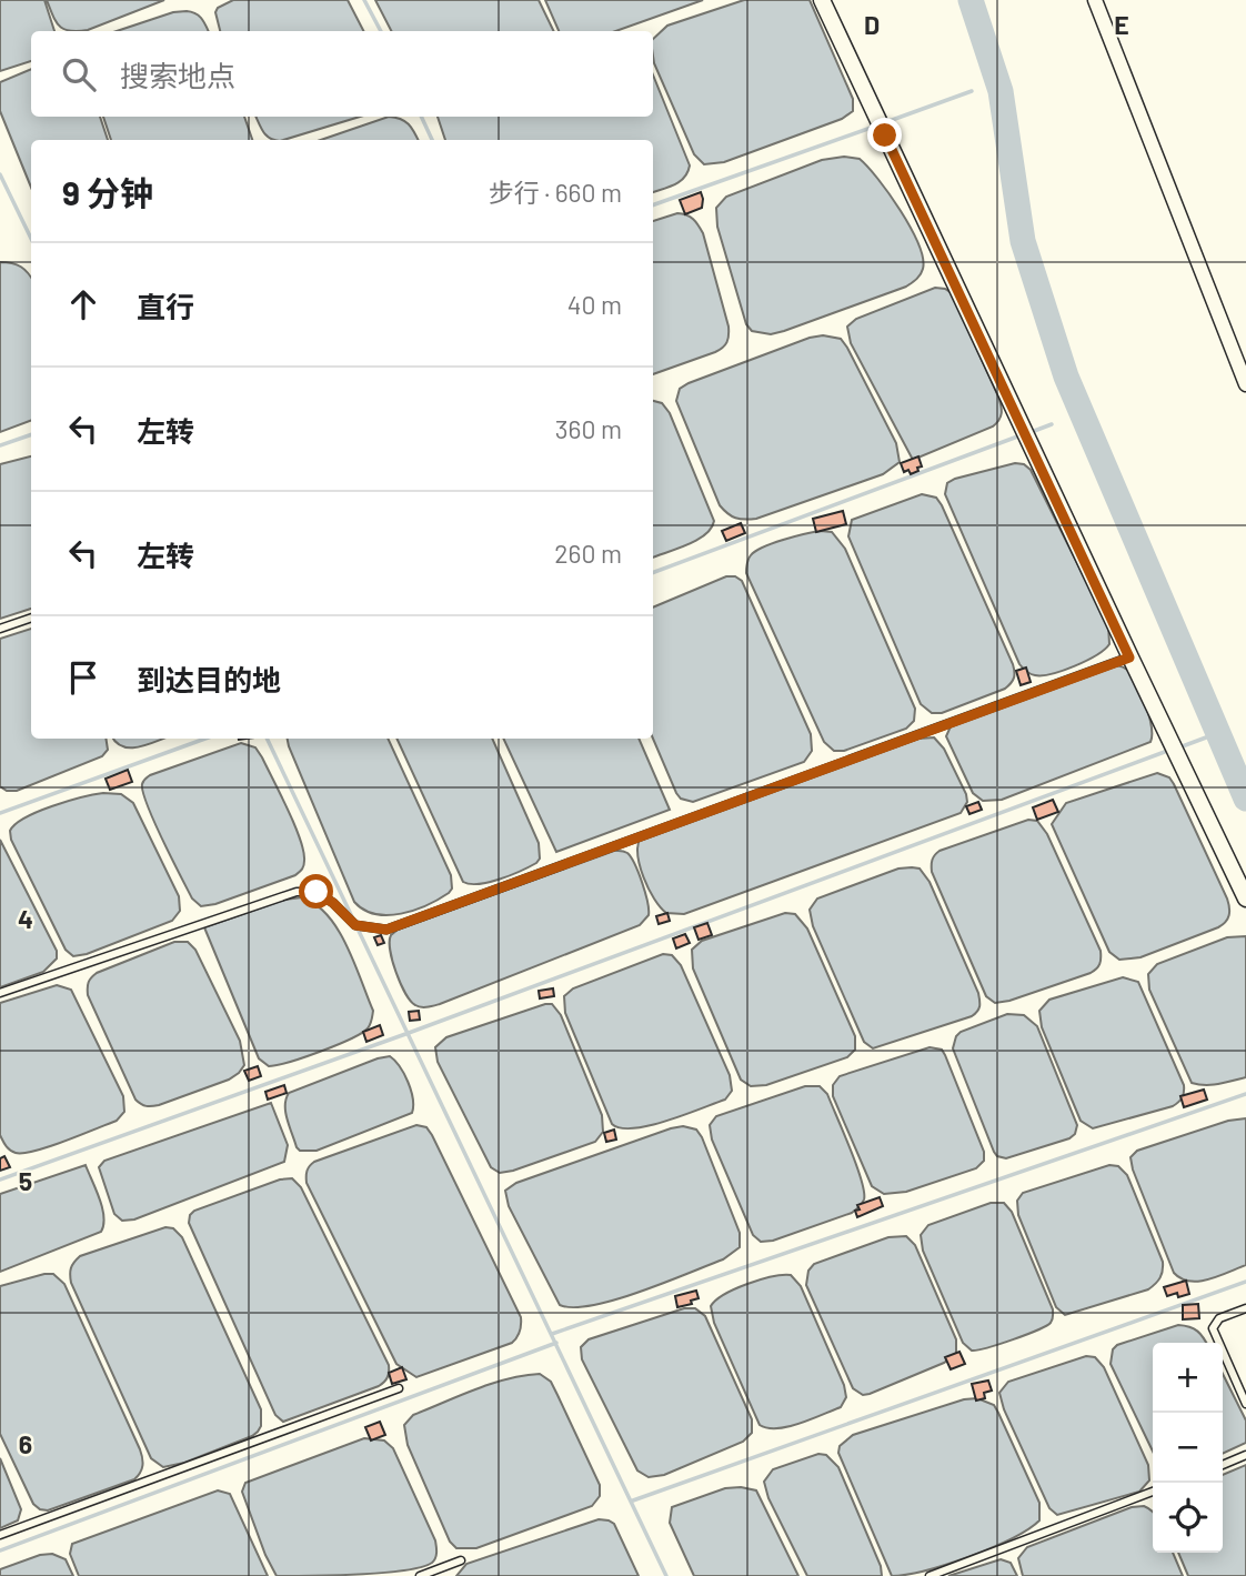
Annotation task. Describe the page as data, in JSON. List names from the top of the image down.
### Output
{
  "page": {
    "search": "搜索地点",
    "heading": ["9 分钟", "步行 · 660 m"],
    "list": [
      ["直行", "40 m"],
      ["左转", "360 m"],
      ["左转", "260 m"],
      "到达目的地"
    ],
    "map_buttons": ["+", "−"]
  },
  "grid": {
    "columns": ["D", "E"],
    "rows": ["4", "5", "6"]
  }
}
